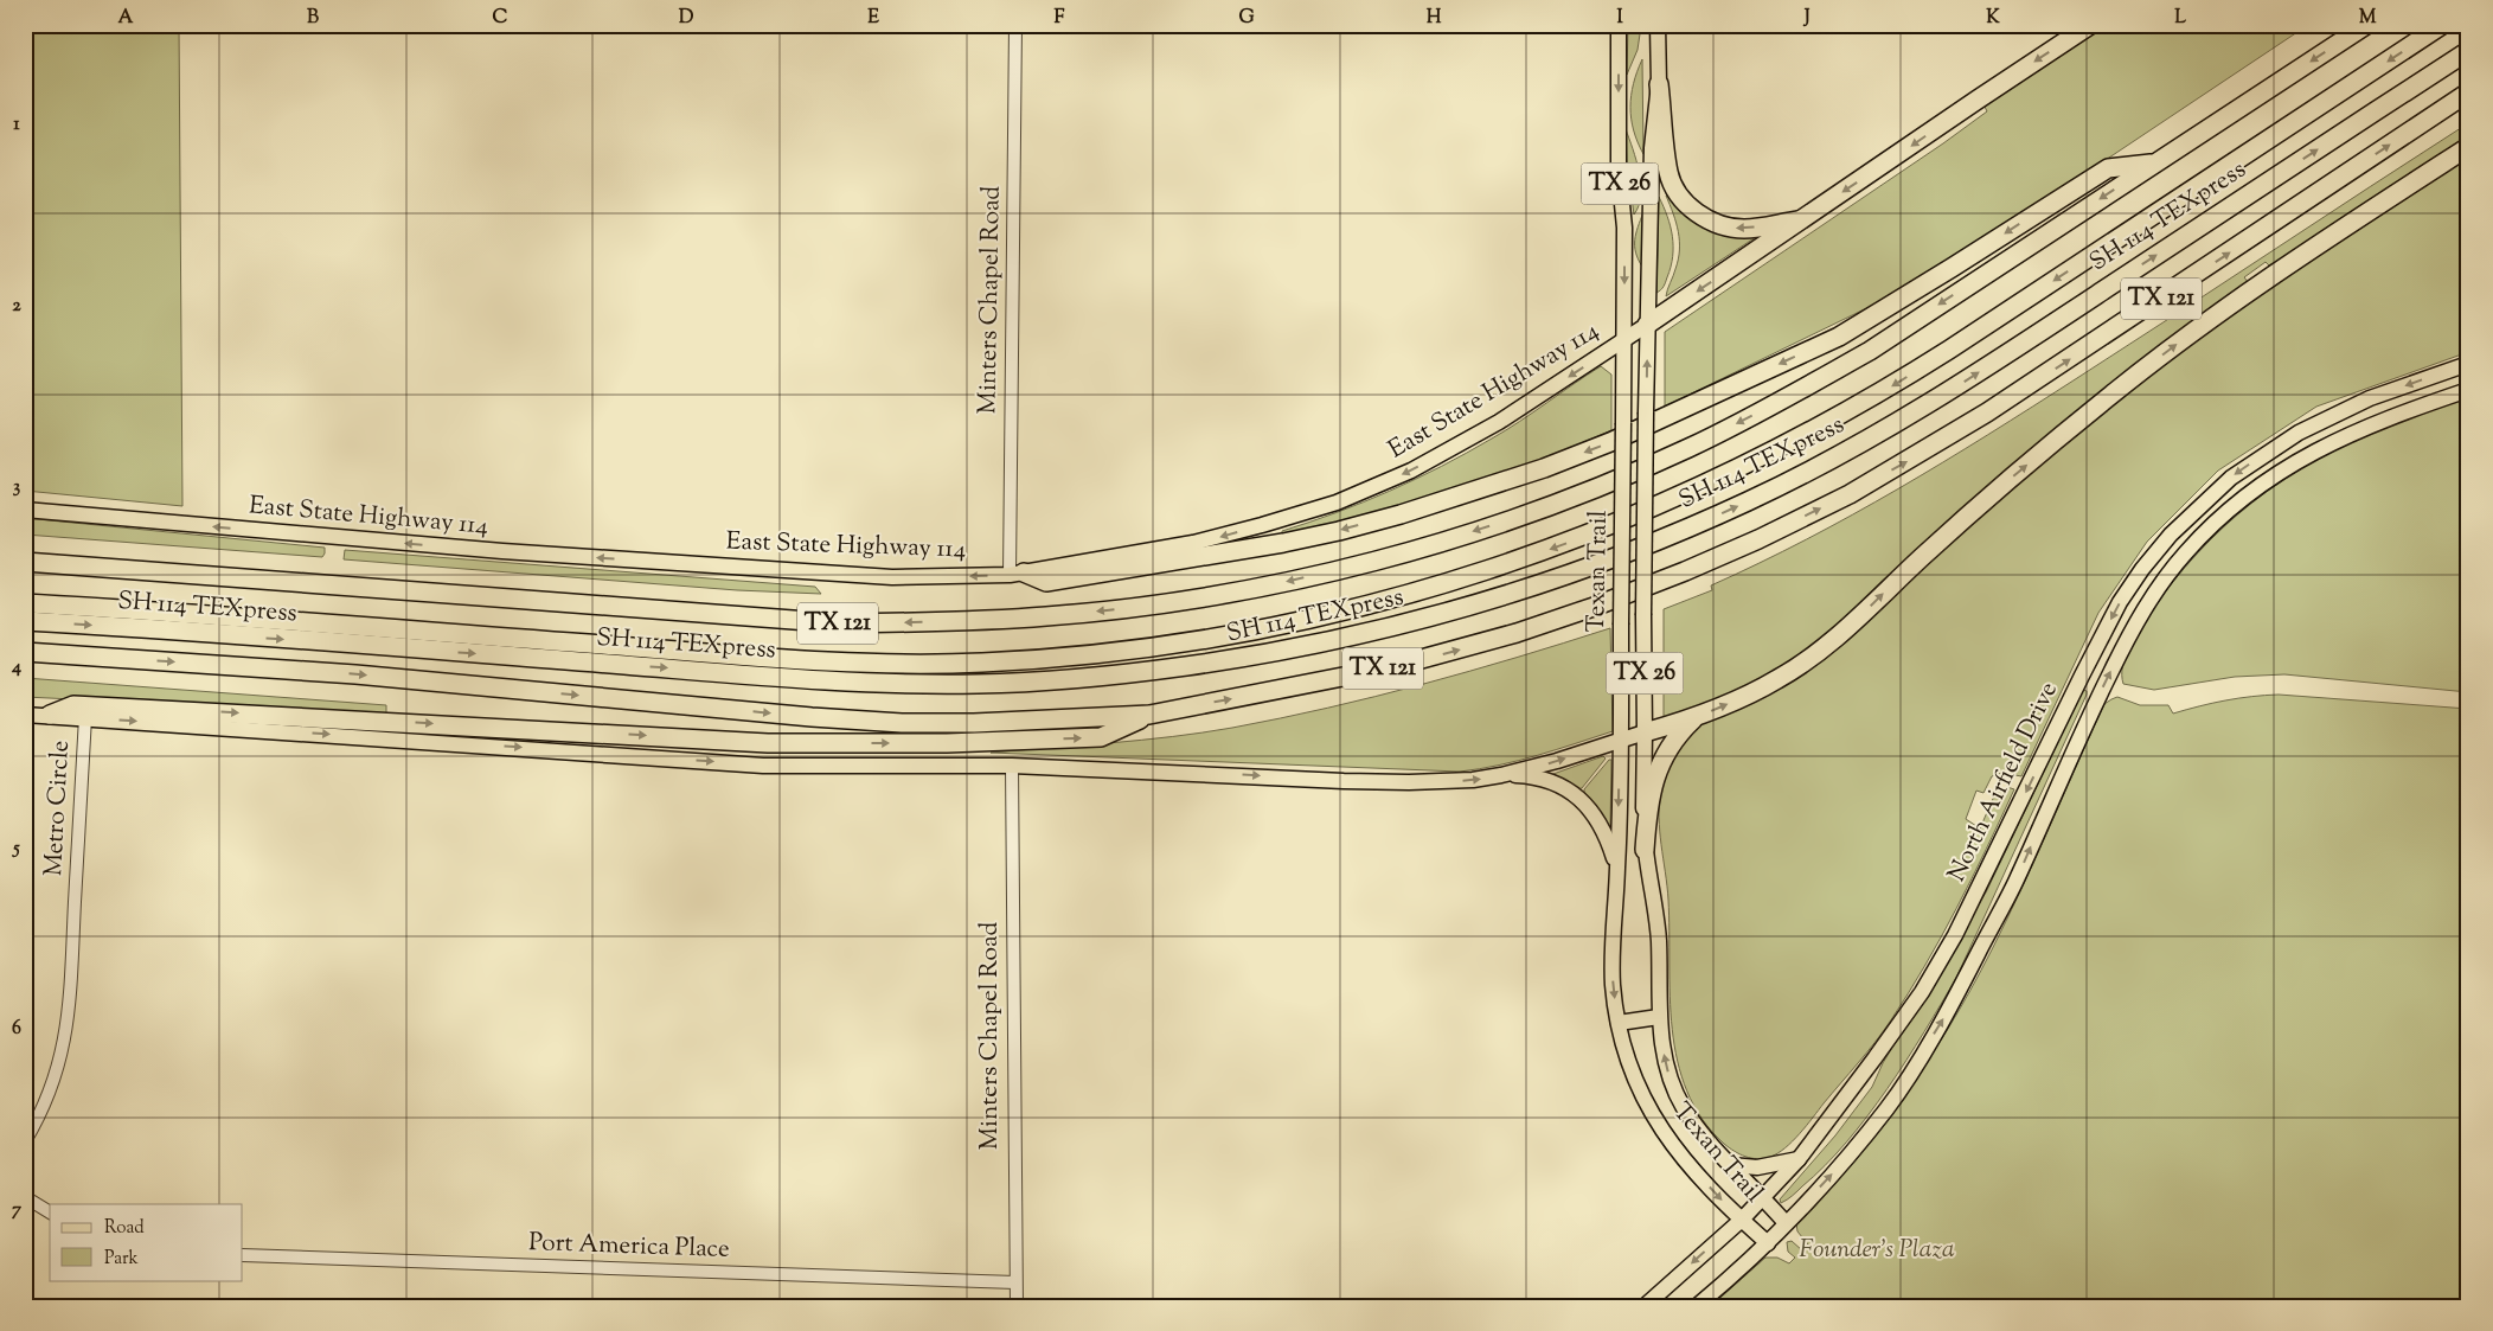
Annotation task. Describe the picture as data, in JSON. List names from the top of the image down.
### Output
{
  "streets": {
    "highway": ["SH 114 TEXpress", "TX 121"],
    "main road": [
      "TX 26",
      "East State Highway 114",
      "Texan Trail",
      "North Airfield Drive"
    ],
    "street": ["Minters Chapel Road", "Metro Circle", "Port America Place"]
  },
  "crossings": [
    ["Minters Chapel Road", "East State Highway 114"],
    ["Minters Chapel Road", "Port America Place"],
    ["East State Highway 114", "Texan Trail"],
    ["Texan Trail", "North Airfield Drive"]
  ],
  "one_way": ["East State Highway 114"],
  "parks": ["Founder's Plaza"],
  "legend": ["Road", "Park"],
  "grid": {
    "columns": [
      "A",
      "B",
      "C",
      "D",
      "E",
      "F",
      "G",
      "H",
      "I",
      "J",
      "K",
      "L",
      "M"
    ],
    "rows": [
      "1",
      "2",
      "3",
      "4",
      "5",
      "6",
      "7"
    ]
  }
}
